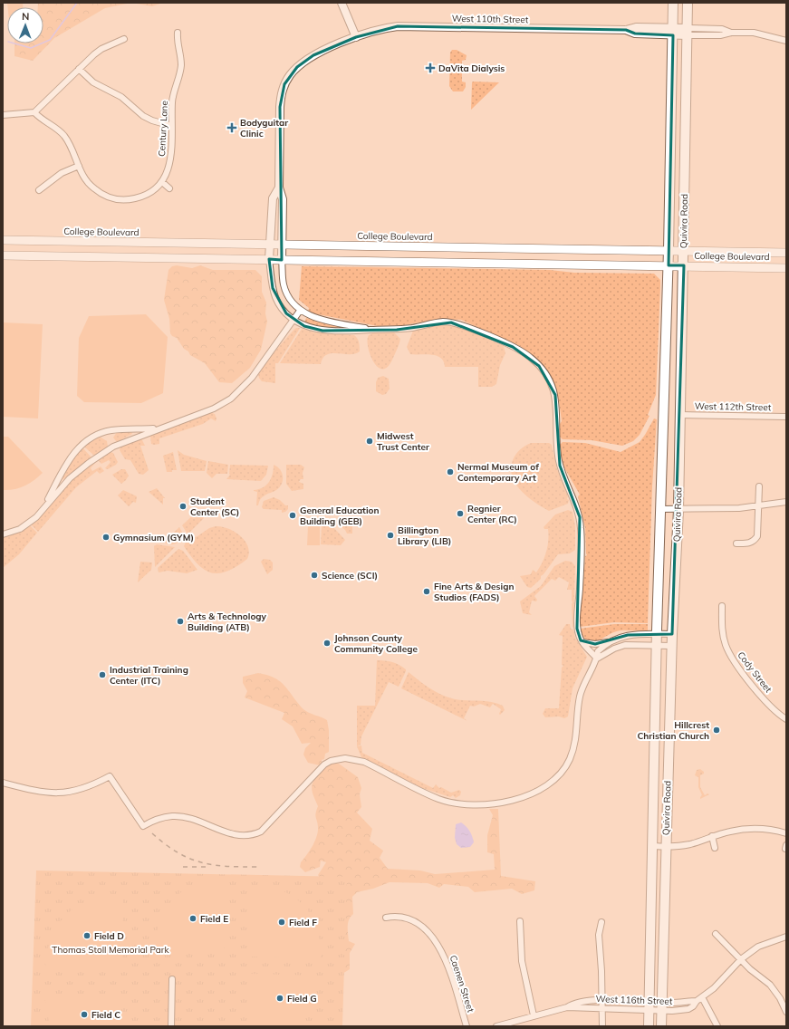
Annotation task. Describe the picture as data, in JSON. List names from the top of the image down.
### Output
{
  "streets": {
    "main road": ["Quivira Road", "College Boulevard"],
    "street": [
      "West 110th Street",
      "Century Lane",
      "West 112th Street",
      "Cody Street",
      "Caenen Street",
      "West 116th Street"
    ]
  },
  "crossings": [
    ["West 110th Street", "Quivira Road"],
    ["Quivira Road", "College Boulevard"],
    ["Quivira Road", "West 112th Street"],
    ["Quivira Road", "West 116th Street"]
  ],
  "parks": ["Thomas Stoll Memorial Park"],
  "places": {
    "health": ["DaVita Dialysis", "Bodyguitar Clinic"],
    "other": [
      "Midwest Trust Center",
      "Nermal Museum of Contemporary Art",
      "Student Center (SC)",
      "Regnier Center (RC)",
      "General Education Building (GEB)",
      "Billington Library (LIB)",
      "Gymnasium (GYM)",
      "Science (SCI)",
      "Fine Arts & Design Studios (FADS)",
      "Arts & Technology Building (ATB)",
      "Johnson County Community College",
      "Industrial Training Center (ITC)",
      "Hillcrest Christian Church",
      "Field E",
      "Field F",
      "Field D",
      "Field G",
      "Field C"
    ]
  },
  "north": "top"
}
